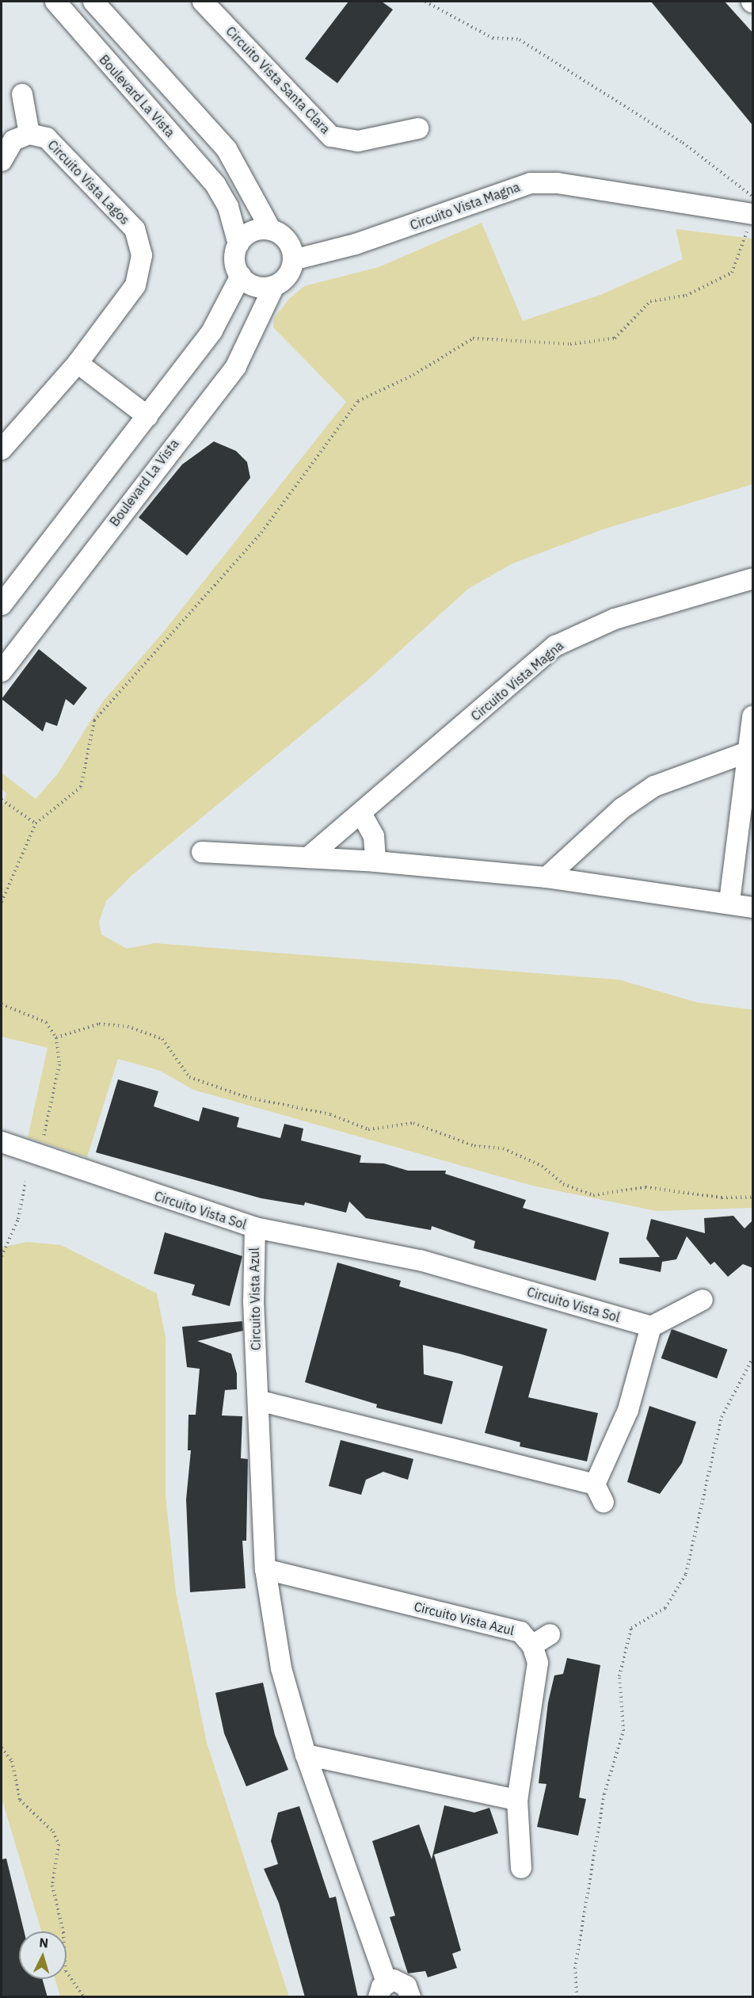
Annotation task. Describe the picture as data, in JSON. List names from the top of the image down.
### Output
{
  "streets": {
    "street": [
      "Circuito Vista Santa Clara",
      "Boulevard La Vista",
      "Circuito Vista Lagos",
      "Circuito Vista Magna",
      "Circuito Vista Sol",
      "Circuito Vista Azul"
    ]
  },
  "crossings": [
    ["Boulevard La Vista", "Circuito Vista Magna"],
    ["Circuito Vista Sol", "Circuito Vista Azul"]
  ],
  "north": "top"
}
